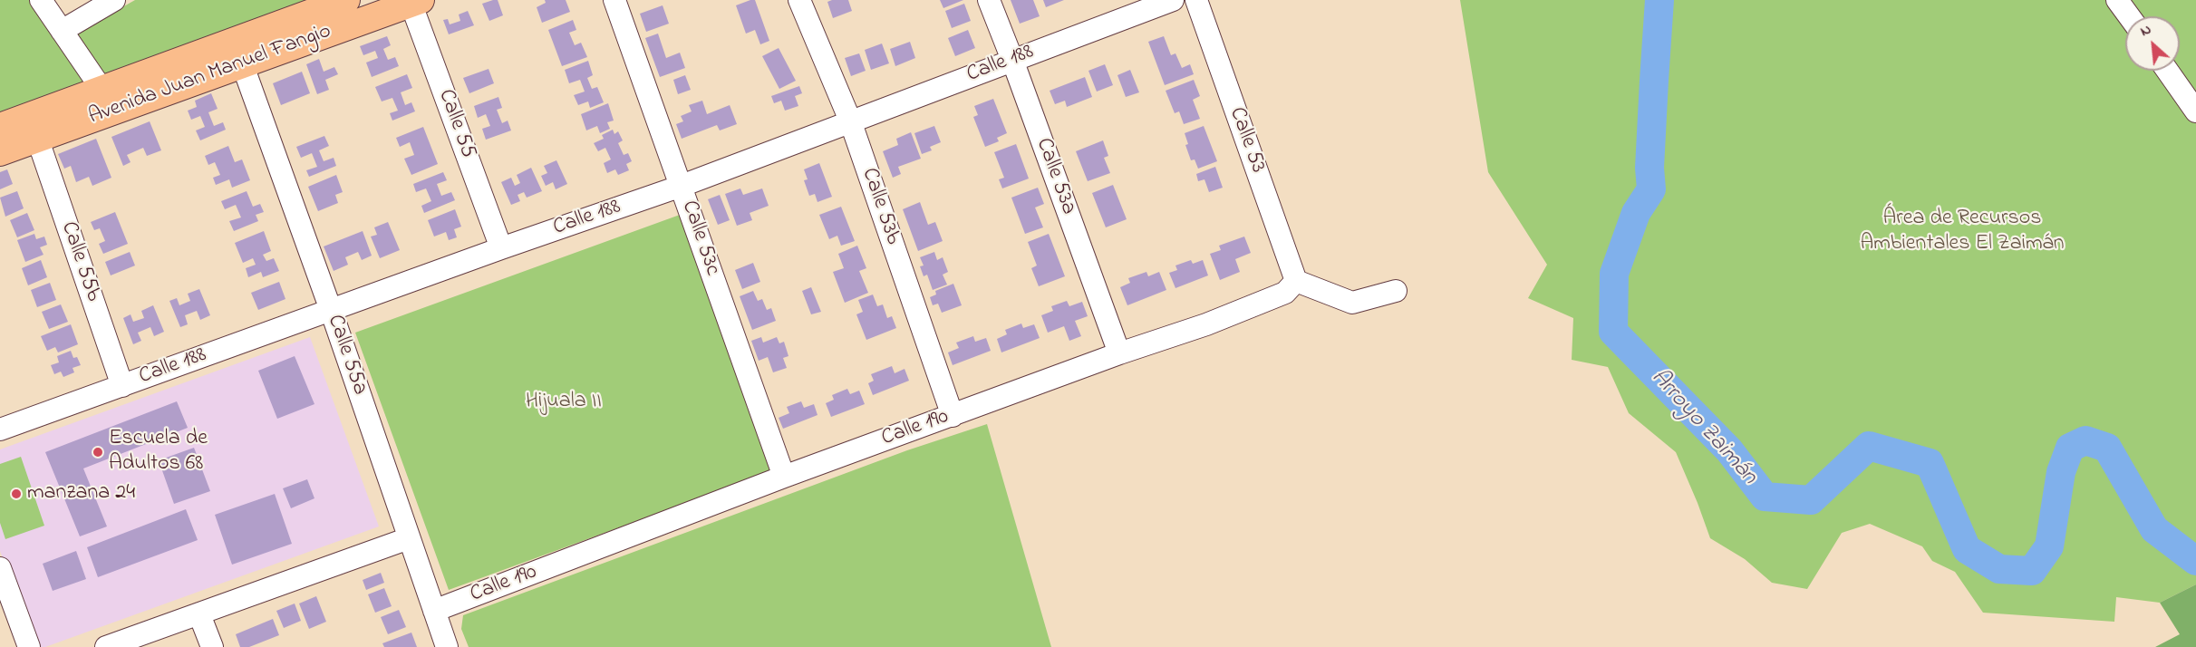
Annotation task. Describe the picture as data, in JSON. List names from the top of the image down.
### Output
{
  "streets": {
    "main road": ["Avenida Juan Manuel Fangio"],
    "street": [
      "Calle 188",
      "Calle 55",
      "Calle 53",
      "Calle 53a",
      "Calle 53b",
      "Calle 53c",
      "Calle 55b",
      "Calle 55a",
      "Calle 190"
    ]
  },
  "crossings": [
    ["Calle 188", "Calle 55"],
    ["Calle 188", "Calle 53a"],
    ["Calle 188", "Calle 53b"],
    ["Calle 188", "Calle 53c"],
    ["Calle 188", "Calle 55b"],
    ["Calle 188", "Calle 55a"],
    ["Avenida Juan Manuel Fangio", "Calle 55"],
    ["Avenida Juan Manuel Fangio", "Calle 55b"],
    ["Avenida Juan Manuel Fangio", "Calle 55a"],
    ["Calle 53", "Calle 190"],
    ["Calle 53a", "Calle 190"],
    ["Calle 53b", "Calle 190"],
    ["Calle 53c", "Calle 190"],
    ["Calle 55a", "Calle 190"]
  ],
  "water": ["Arroyo Zaimán"],
  "parks": ["Área de Recursos Ambientales El Zaimán", "Hijuala II"],
  "places": ["Escuela de Adultos 68", "manzana 24"],
  "north": "top left"
}
